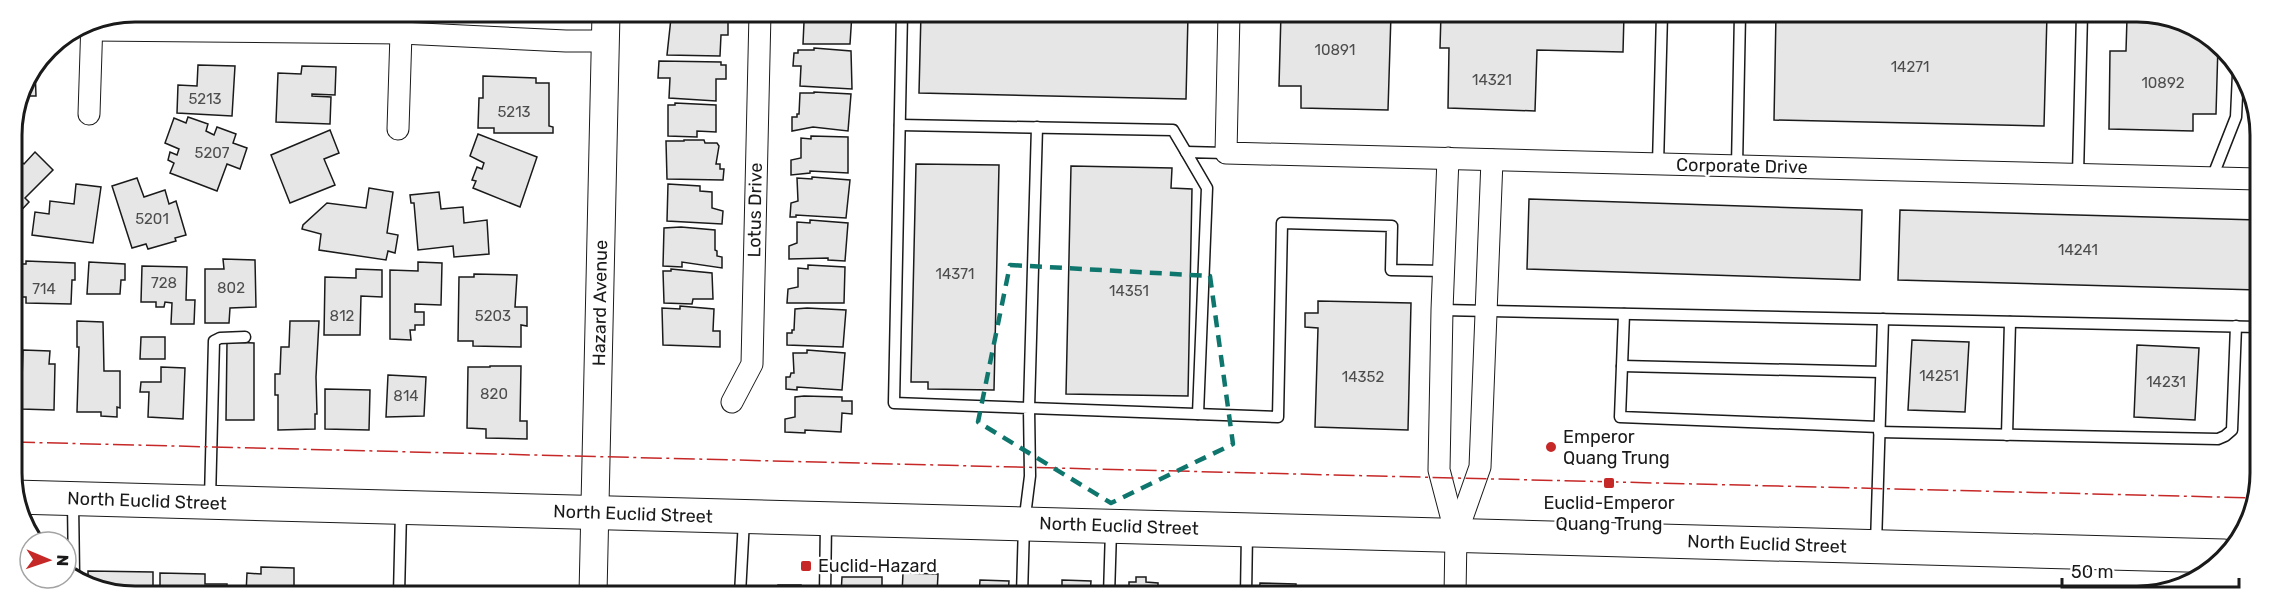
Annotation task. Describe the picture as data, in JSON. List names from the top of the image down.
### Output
{
  "streets": {
    "main road": ["North Euclid Street"],
    "street": ["Corporate Drive", "Lotus Drive", "Hazard Avenue"]
  },
  "crossings": [
    ["Hazard Avenue", "North Euclid Street"]
  ],
  "places": {
    "other": ["Emperor Quang Trung"],
    "transit": ["Euclid-Emperor Quang Trung", "Euclid-Hazard"]
  },
  "house_numbers": [
    "10891",
    "14271",
    "14321",
    "10892",
    "5213",
    "5213",
    "5207",
    "5201",
    "14241",
    "14371",
    "728",
    "802",
    "714",
    "14351",
    "812",
    "5203",
    "14251",
    "14352",
    "14231",
    "820",
    "814"
  ],
  "scale_bar": "50 m",
  "north": "right"
}
